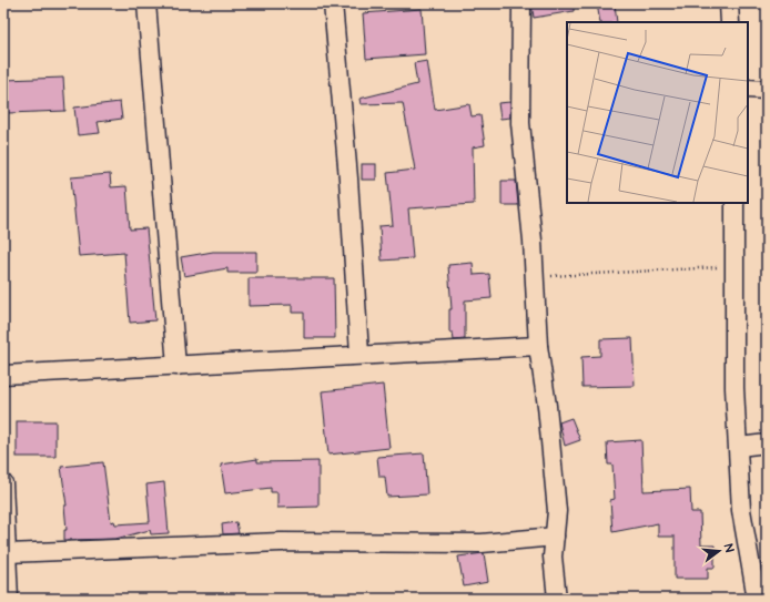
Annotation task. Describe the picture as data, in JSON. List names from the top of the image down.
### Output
{
  "north": "right"
}
